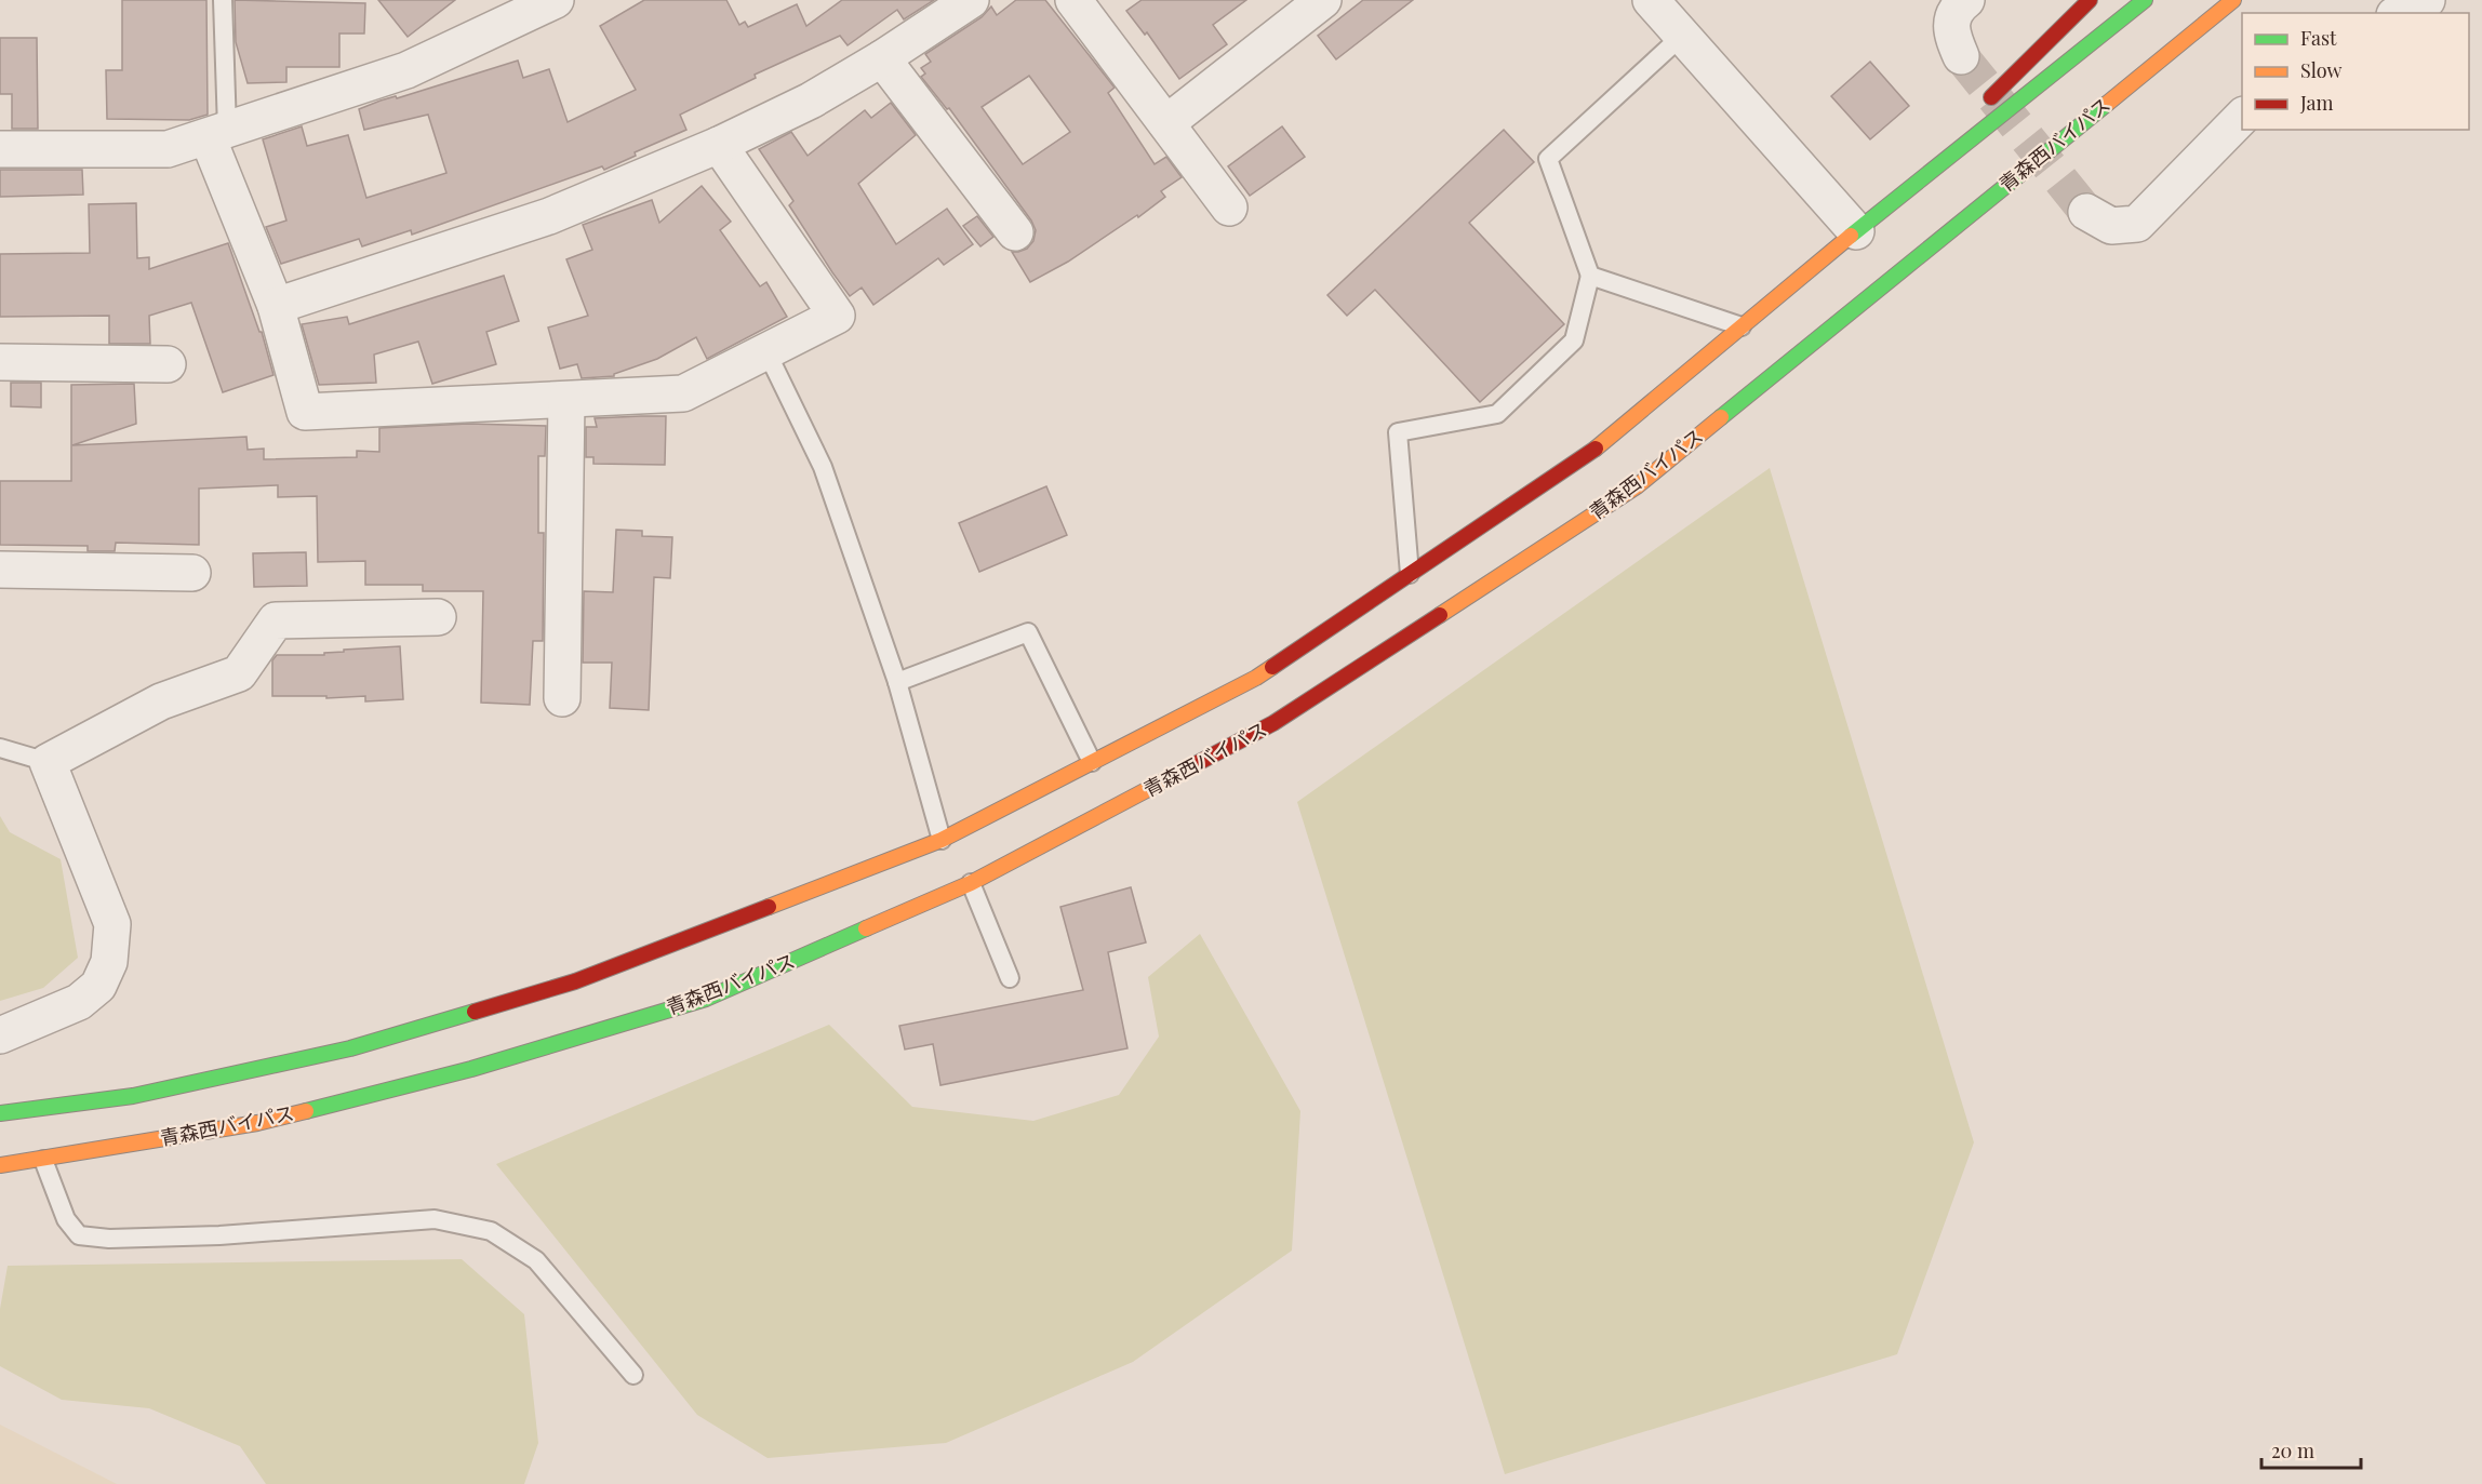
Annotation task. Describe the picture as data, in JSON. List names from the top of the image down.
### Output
{
  "streets": {
    "highway": ["青森西バイパス"]
  },
  "legend": ["Fast", "Slow", "Jam"],
  "scale_bar": "20 m"
}
